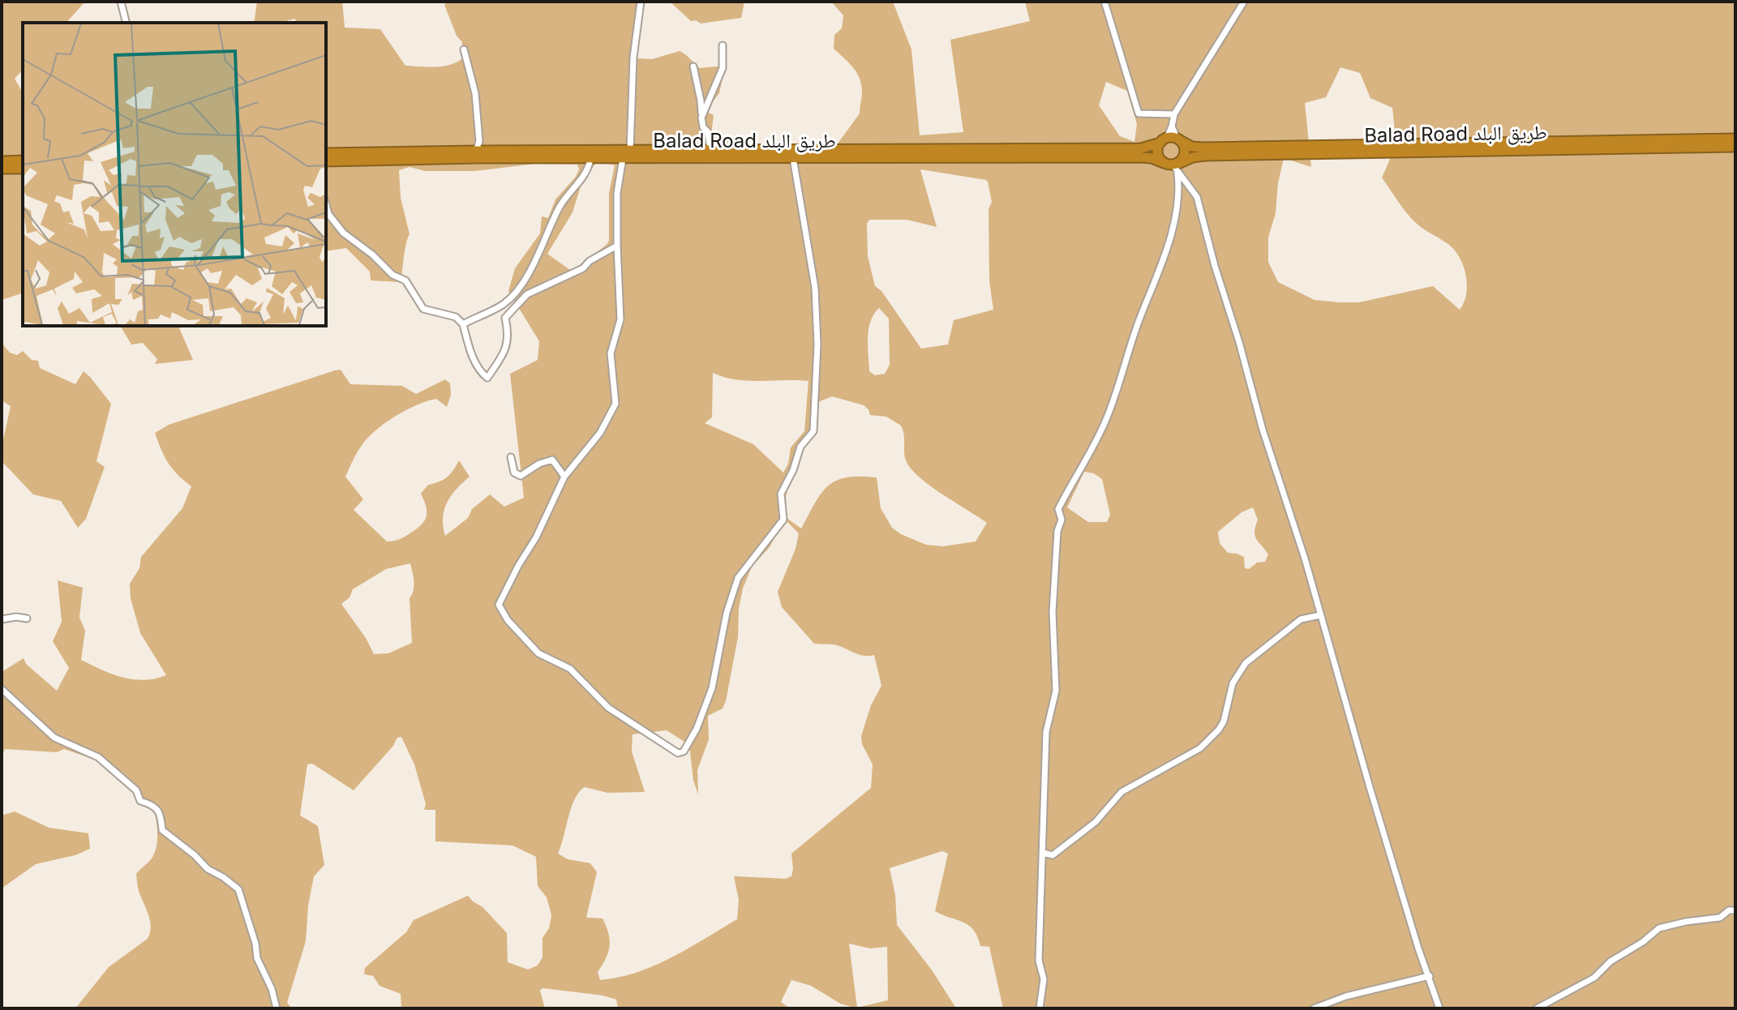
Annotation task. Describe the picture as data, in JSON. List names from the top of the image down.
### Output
{
  "streets": {
    "highway": ["Balad Road طريق البلد"]
  }
}
